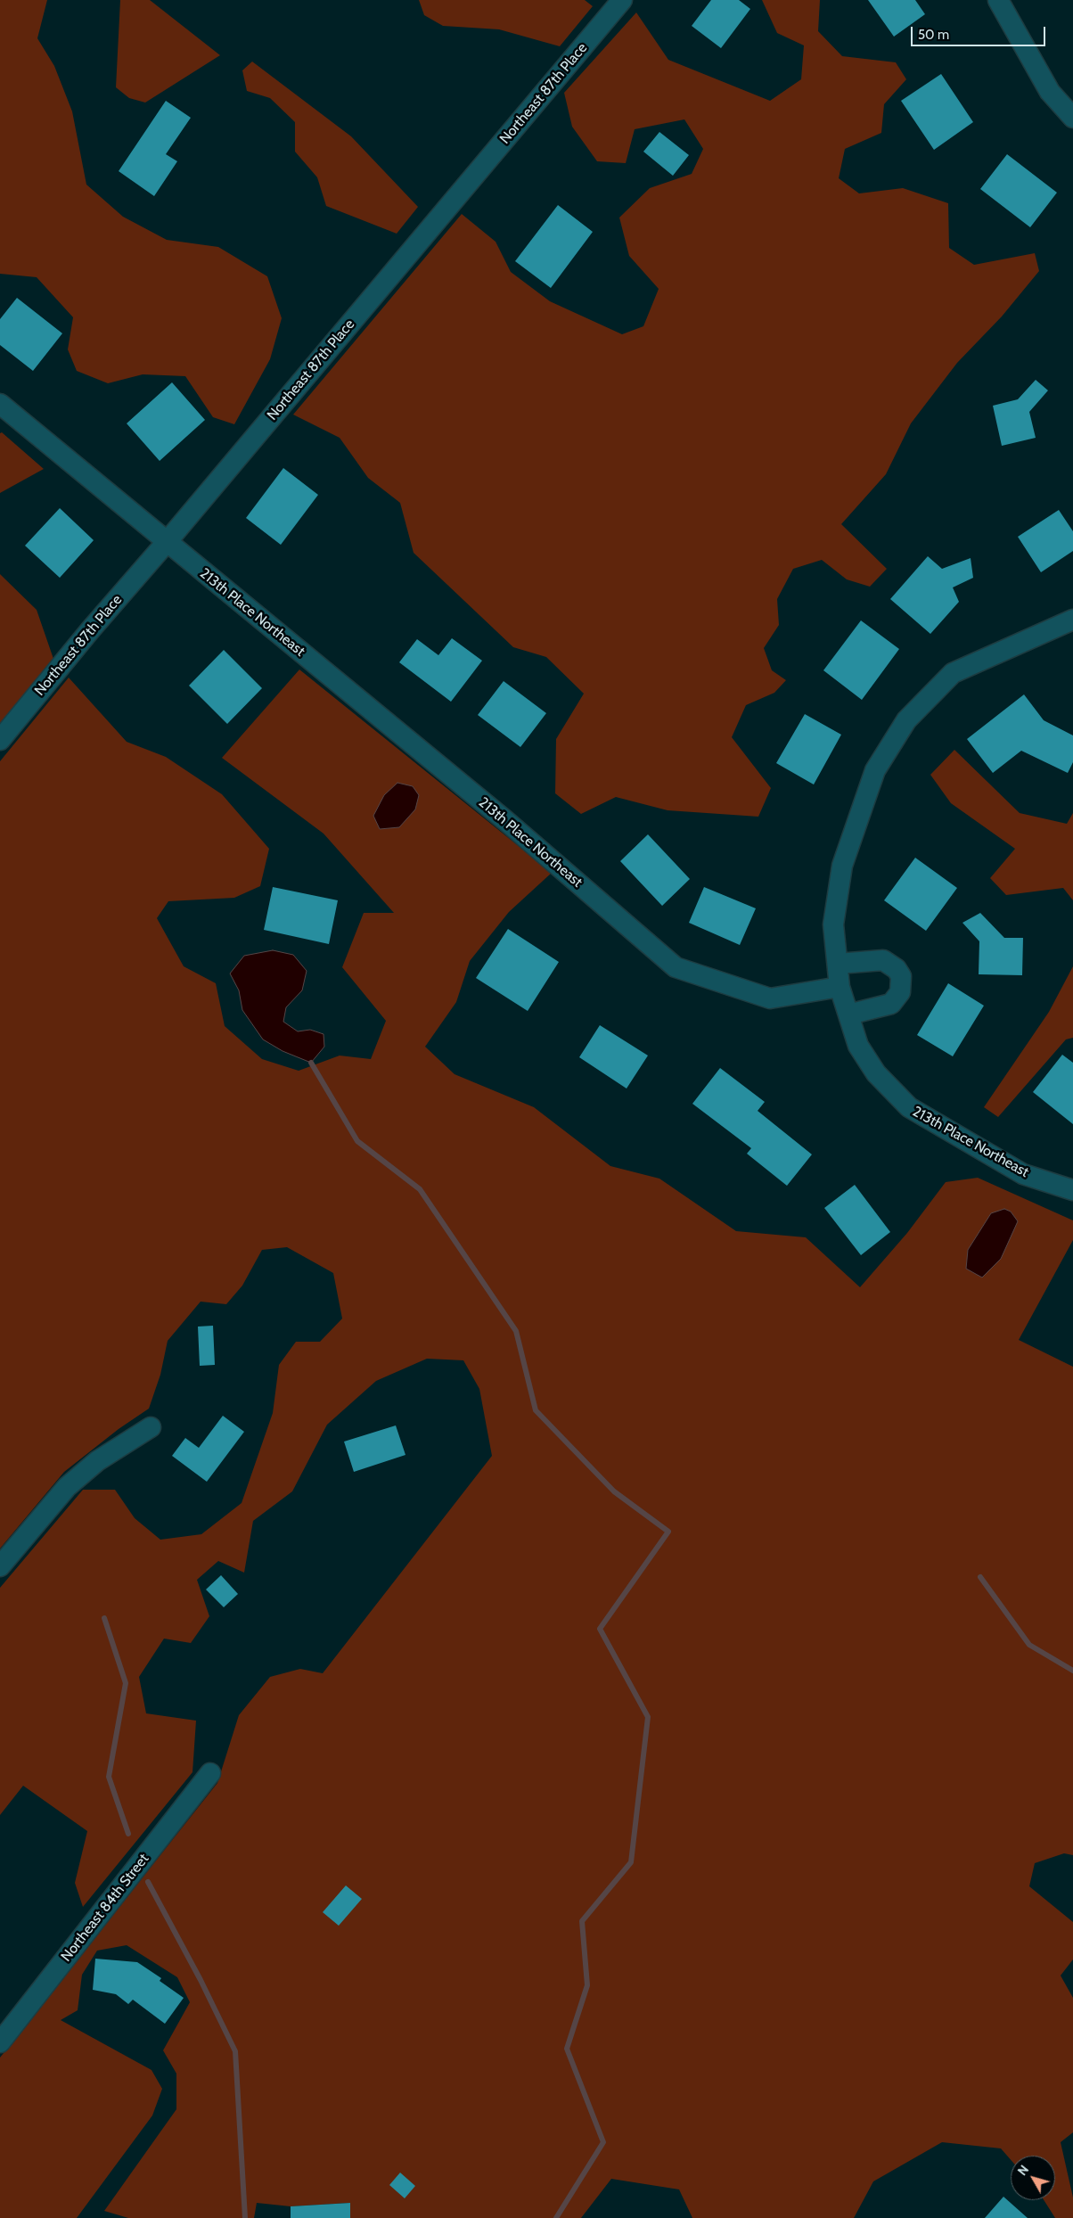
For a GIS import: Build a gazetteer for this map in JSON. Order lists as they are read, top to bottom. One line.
{"streets":{"street":["Northeast 87th Place","213th Place Northeast","Northeast 84th Street"]},"crossings":[["Northeast 87th Place","213th Place Northeast"]],"scale_bar":"50 m","north":"top left"}
